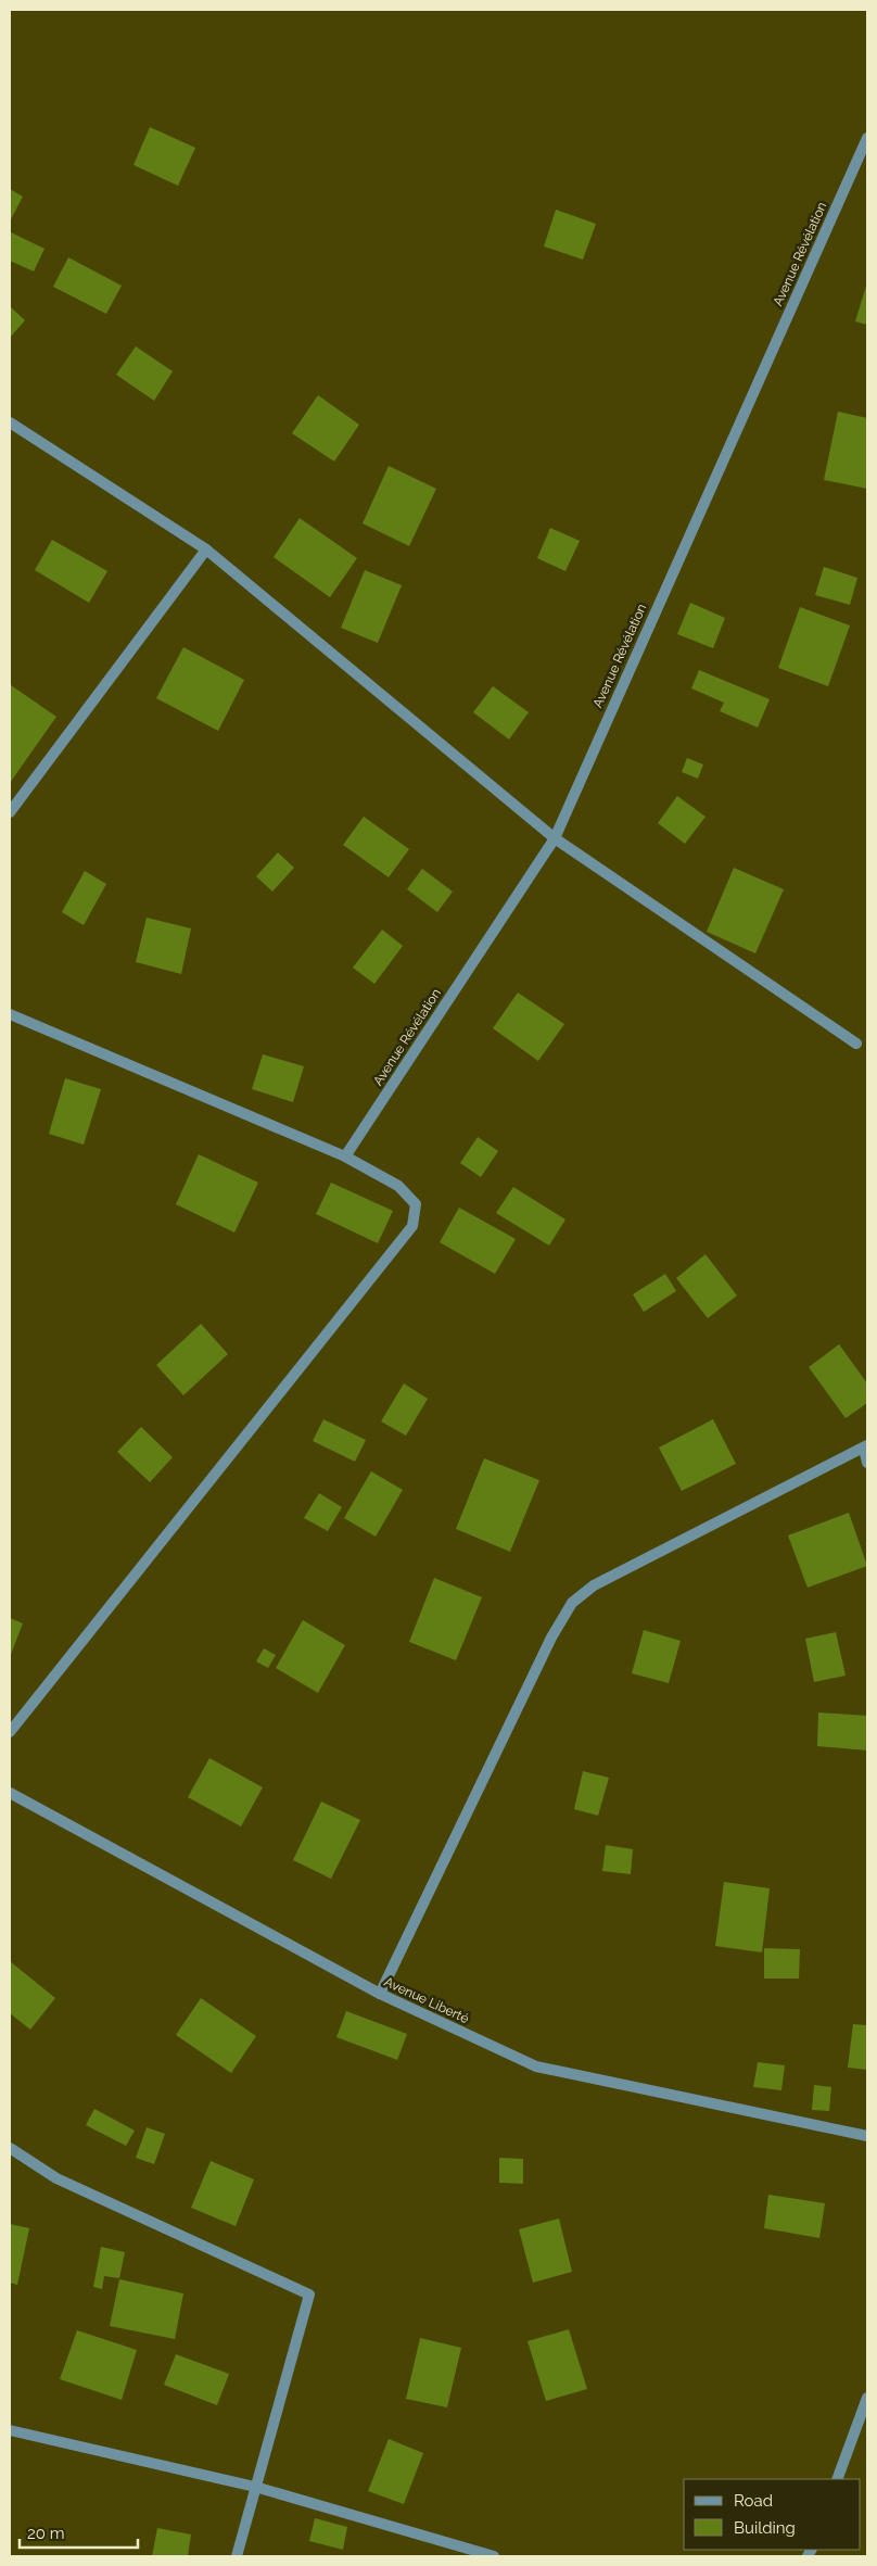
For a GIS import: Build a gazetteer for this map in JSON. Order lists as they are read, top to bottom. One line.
{"streets":{"street":["Avenue Révélation","Avenue Liberté"]},"legend":["Road","Building"],"scale_bar":"20 m"}
